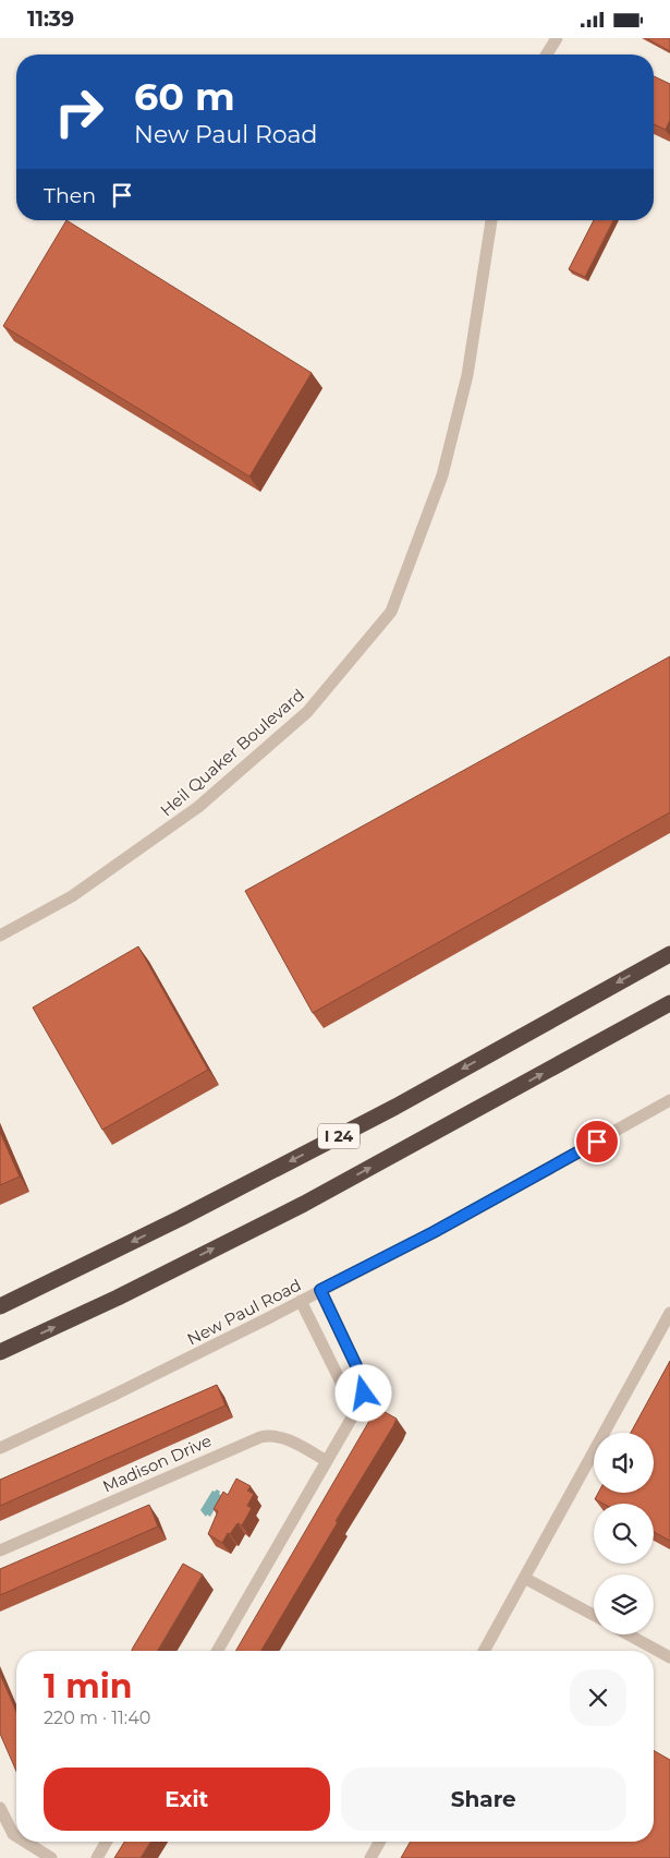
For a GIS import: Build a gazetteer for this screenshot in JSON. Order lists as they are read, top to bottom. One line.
{"streets":{"highway":["I 24"],"street":["Heil Quaker Boulevard","New Paul Road","Madison Drive"]},"page":{"status":"11:39","turn":["60 m","New Paul Road"],"then":"Then","heading":["1 min","220 m · 11:40"],"buttons":["Exit","Share"]}}
